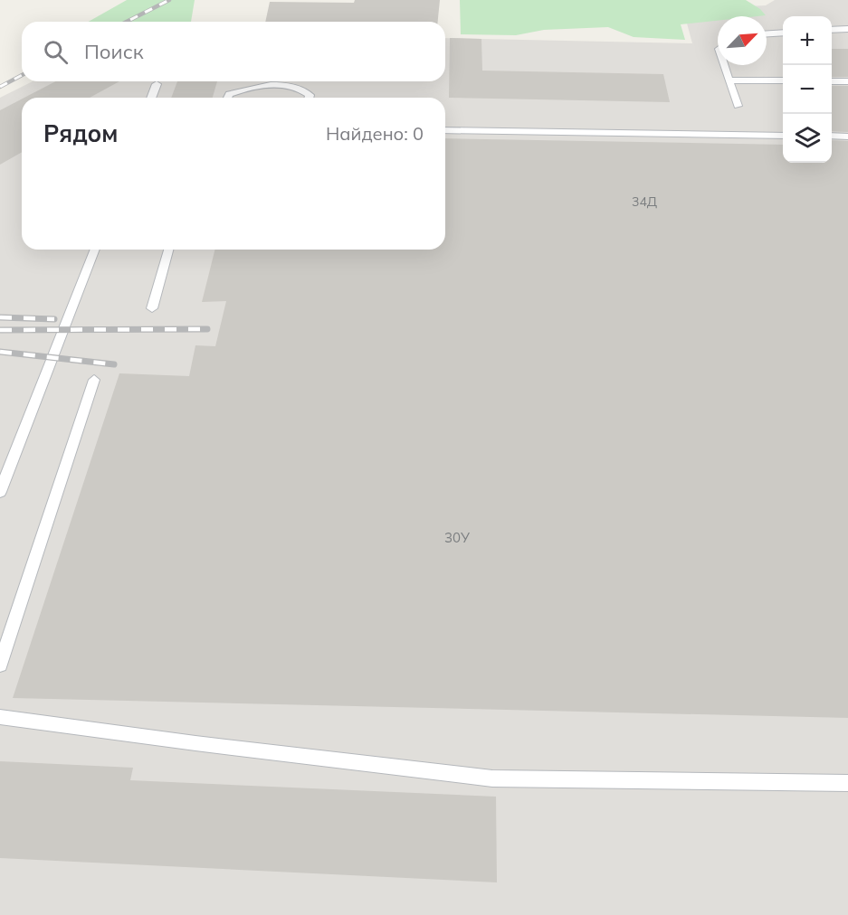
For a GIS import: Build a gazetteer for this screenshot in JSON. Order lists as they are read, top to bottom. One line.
{"house_numbers":["34Д","30У"],"north":"top right","page":{"map_buttons":["+","−"],"search":"Поиск","heading":["Рядом","Найдено: 0"]}}
